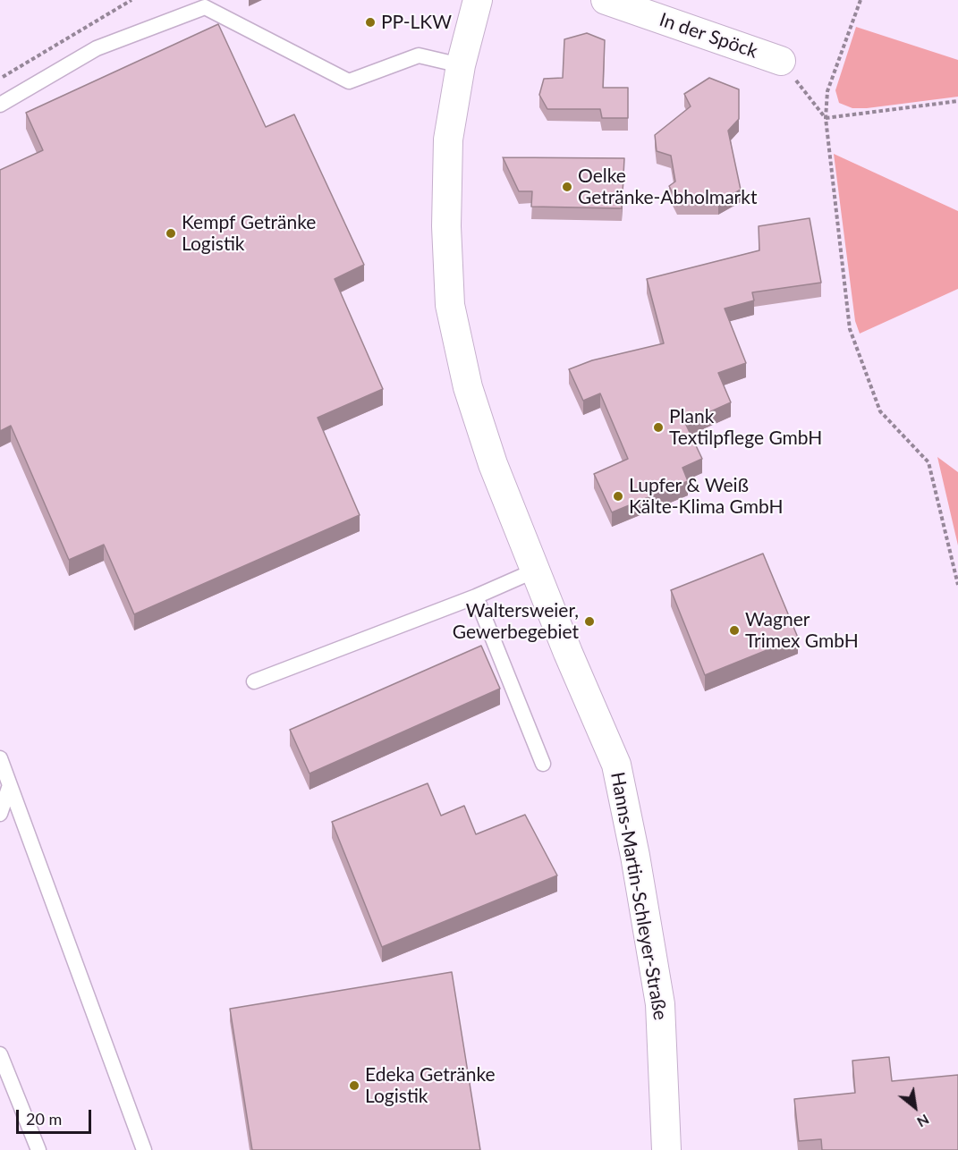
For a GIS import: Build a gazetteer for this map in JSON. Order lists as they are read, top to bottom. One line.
{"streets":{"street":["In der Spöck","Hanns-Martin-Schleyer-Straße"]},"places":["PP-LKW","Oelke Getränke-Abholmarkt","Kempf Getränke Logistik","Plank Textilpflege GmbH","Lupfer & Weiß Kälte-Klima GmbH","Waltersweier, Gewerbegebiet","Wagner Trimex GmbH","Edeka Getränke Logistik"],"scale_bar":"20 m","north":"bottom right"}
